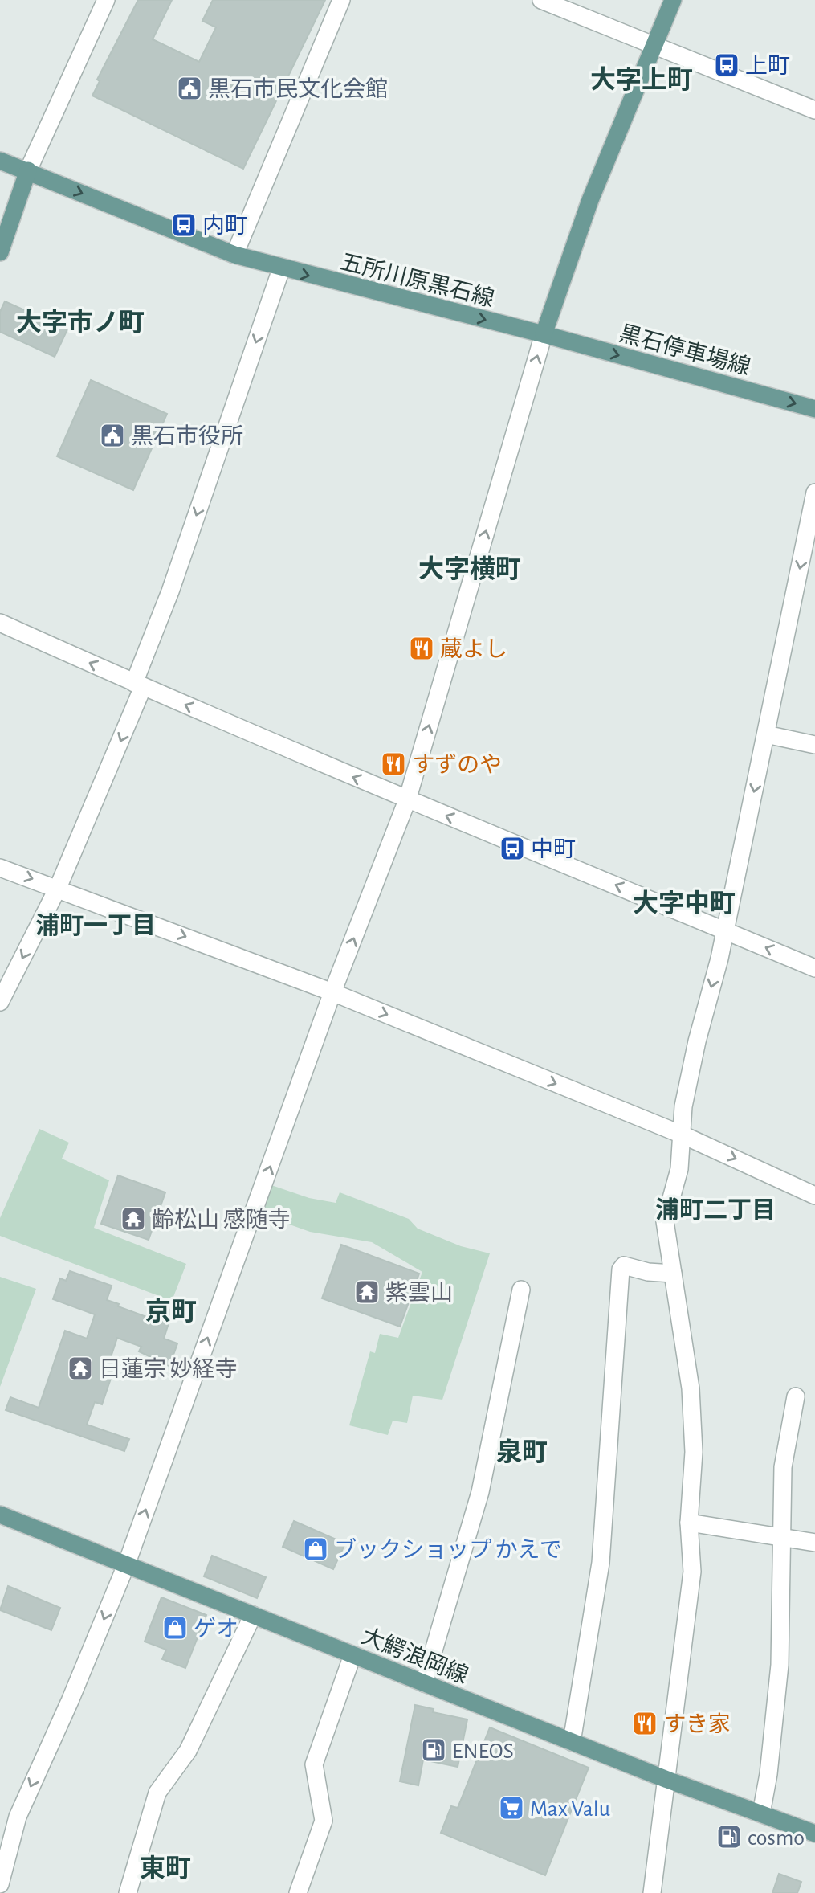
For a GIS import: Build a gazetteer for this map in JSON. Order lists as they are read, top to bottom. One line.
{"streets":{"main road":["五所川原黒石線","黒石停車場線","大鰐浪岡線"]},"crossings":[["五所川原黒石線","黒石停車場線"]],"one_way":["五所川原黒石線","黒石停車場線"],"districts":["大字上町","大字市ノ町","大字横町","大字中町","浦町一丁目","浦町二丁目","京町","泉町","東町"],"places":{"bus stop":["上町","内町","中町"],"public building":["黒石市民文化会館","黒石市役所"],"restaurant":["蔵よし","すずのや","すき家"],"temple":["齢松山 感随寺","紫雲山","日蓮宗 妙経寺"],"shop":["ブックショップ かえで","ゲオ"],"fuel station":["ENEOS","cosmo"],"supermarket":["Max Valu"]}}
